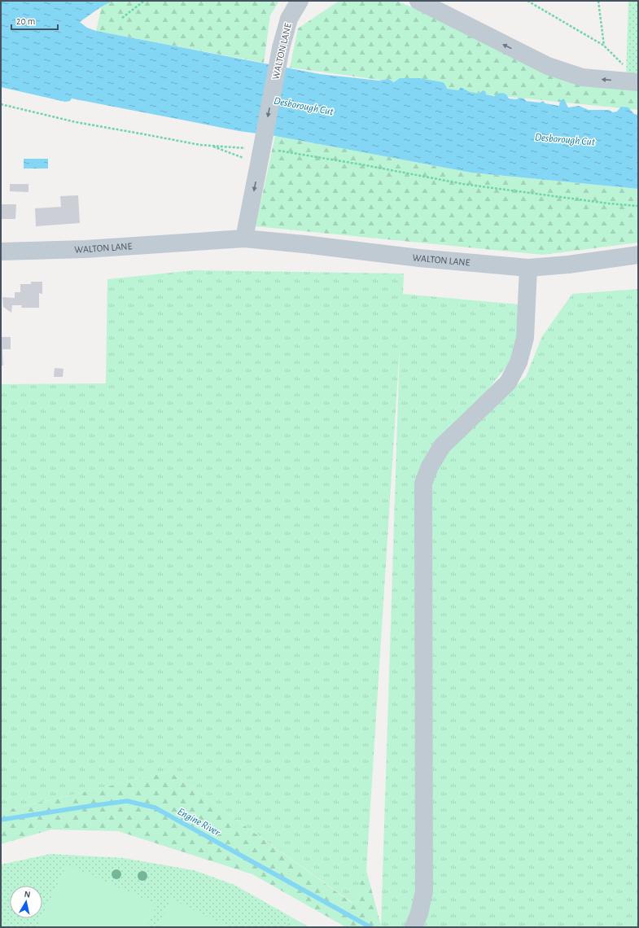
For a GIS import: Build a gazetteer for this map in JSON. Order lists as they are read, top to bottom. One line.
{"streets":{"street":["WALTON LANE"]},"water":["Desborough Cut","Engine River"],"scale_bar":"20 m","north":"top"}
